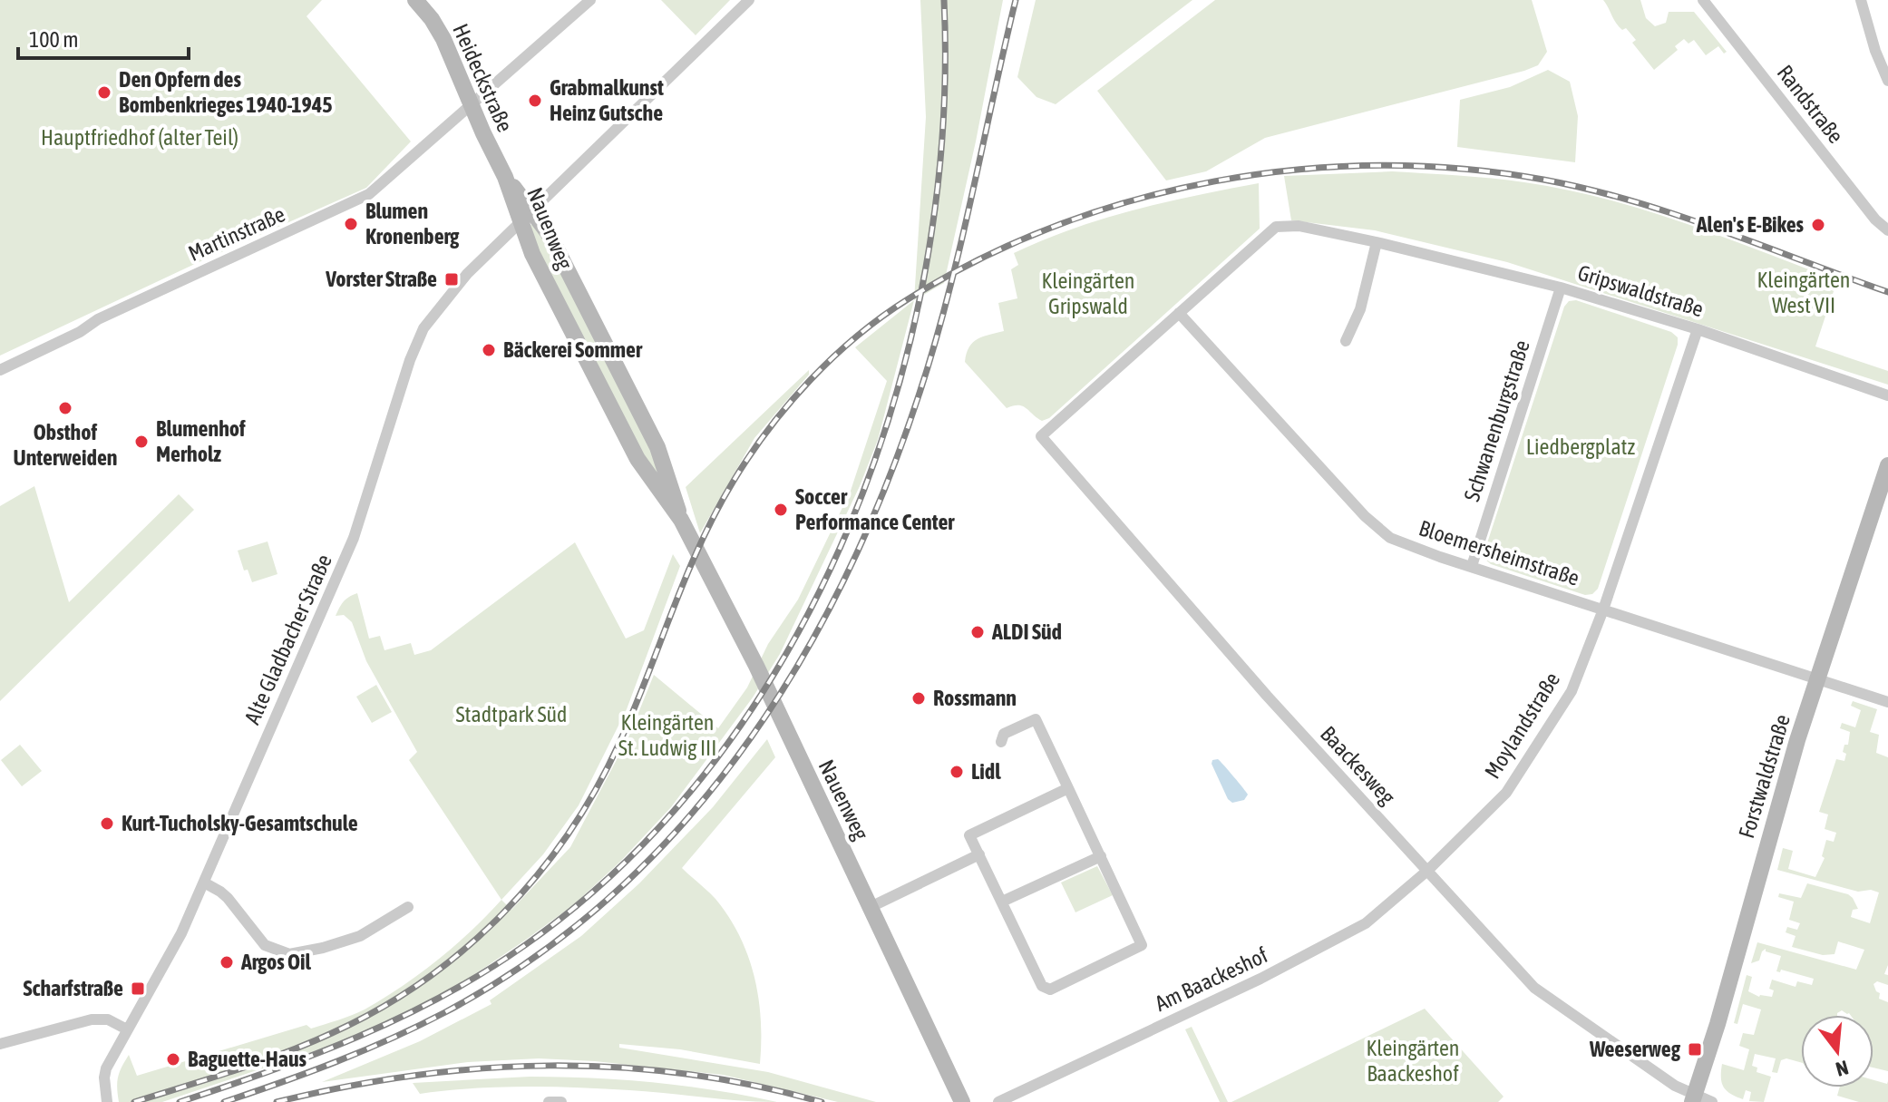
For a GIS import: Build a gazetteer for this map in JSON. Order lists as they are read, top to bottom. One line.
{"streets":{"street":["Heideckstraße","Randstraße","Nauenweg","Martinstraße","Gripswaldstraße","Schwanenburgstraße","Bloemersheimstraße","Alte Gladbacher Straße","Moylandstraße","Baackesweg","Forstwaldstraße","Am Baackeshof"]},"crossings":[["Heideckstraße","Nauenweg"],["Heideckstraße","Martinstraße"],["Nauenweg","Alte Gladbacher Straße"],["Gripswaldstraße","Schwanenburgstraße"],["Gripswaldstraße","Bloemersheimstraße"],["Gripswaldstraße","Moylandstraße"],["Gripswaldstraße","Baackesweg"],["Schwanenburgstraße","Bloemersheimstraße"],["Bloemersheimstraße","Moylandstraße"],["Bloemersheimstraße","Forstwaldstraße"],["Moylandstraße","Baackesweg"],["Moylandstraße","Am Baackeshof"],["Baackesweg","Forstwaldstraße"],["Baackesweg","Am Baackeshof"]],"parks":["Hauptfriedhof (alter Teil)","Kleingärten West VII","Kleingärten Gripswald","Liedbergplatz","Stadtpark Süd","Kleingärten St. Ludwig III","Kleingärten Baackeshof"],"places":{"other":["Den Opfern des Bombenkrieges 1940-1945","Grabmalkunst Heinz Gutsche","Blumen Kronenberg","Alen's E-Bikes","Bäckerei Sommer","Obsthof Unterweiden","Blumenhof Merholz","Soccer Performance Center","ALDI Süd","Rossmann","Lidl","Kurt-Tucholsky-Gesamtschule","Argos Oil","Baguette-Haus"],"transit":["Vorster Straße","Scharfstraße","Weeserweg"]},"scale_bar":"100 m","north":"bottom"}
